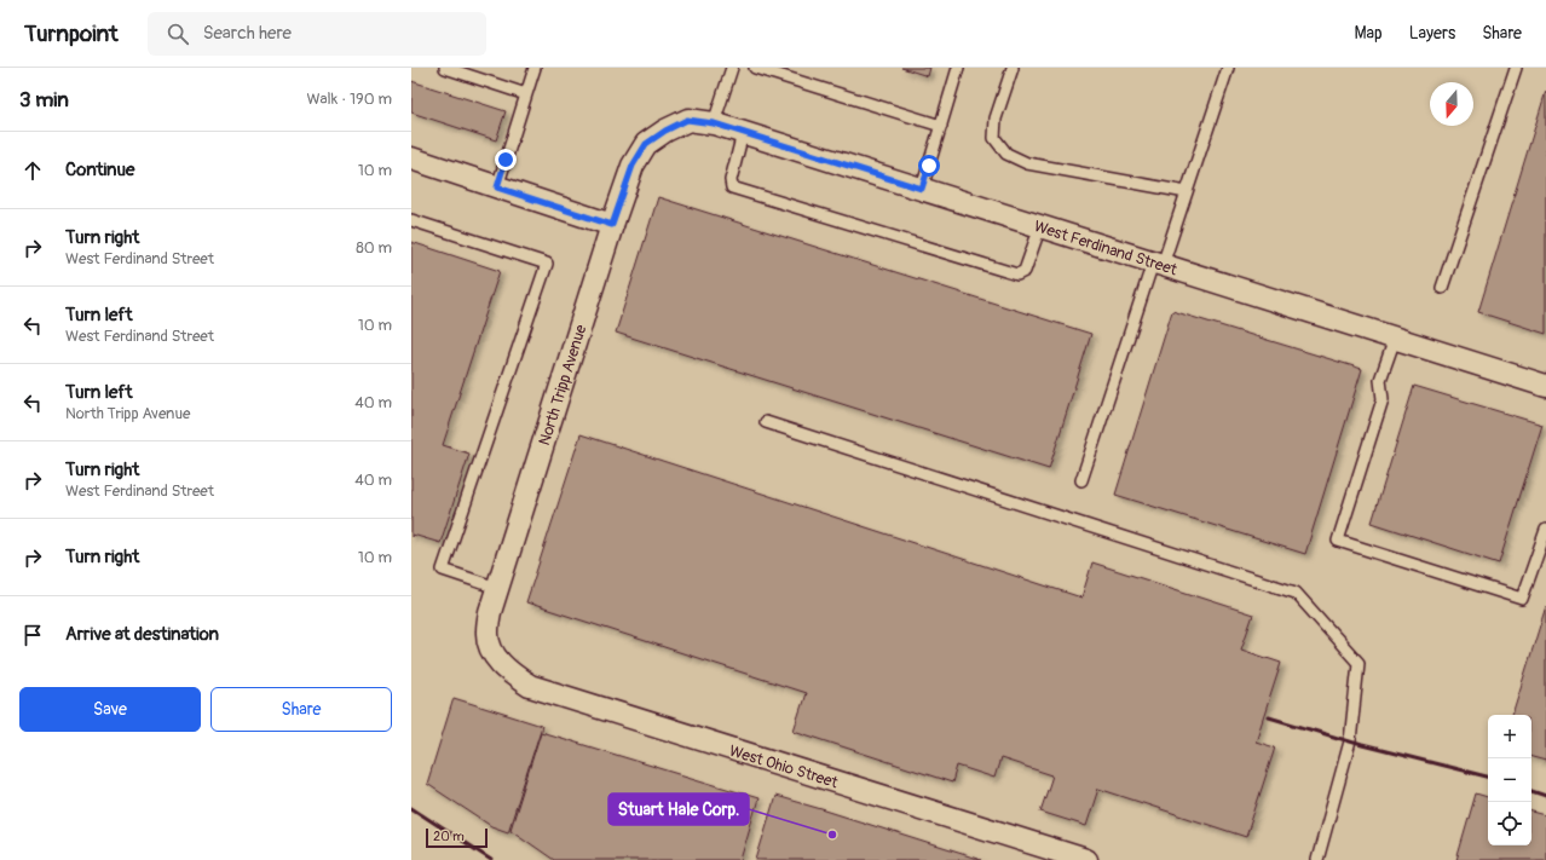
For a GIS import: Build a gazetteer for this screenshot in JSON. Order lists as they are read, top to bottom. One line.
{"streets":{"street":["West Ferdinand Street","North Tripp Avenue","West Ohio Street"]},"crossings":[["West Ferdinand Street","North Tripp Avenue"],["North Tripp Avenue","West Ohio Street"]],"places":["Stuart Hale Corp."],"scale_bar":"20 m","north":"bottom","page":{"header":"Turnpoint","search":"Search here","nav":["Map","Layers","Share"],"heading":["3 min","Walk · 190 m"],"list":[["Continue","10 m"],["Turn right","West Ferdinand Street","80 m"],["Turn left","West Ferdinand Street","10 m"],["Turn left","North Tripp Avenue","40 m"],["Turn right","West Ferdinand Street","40 m"],["Turn right","10 m"],"Arrive at destination"],"buttons":["Save","Share"],"map_buttons":["+","−"],"scale":"20 m"}}
